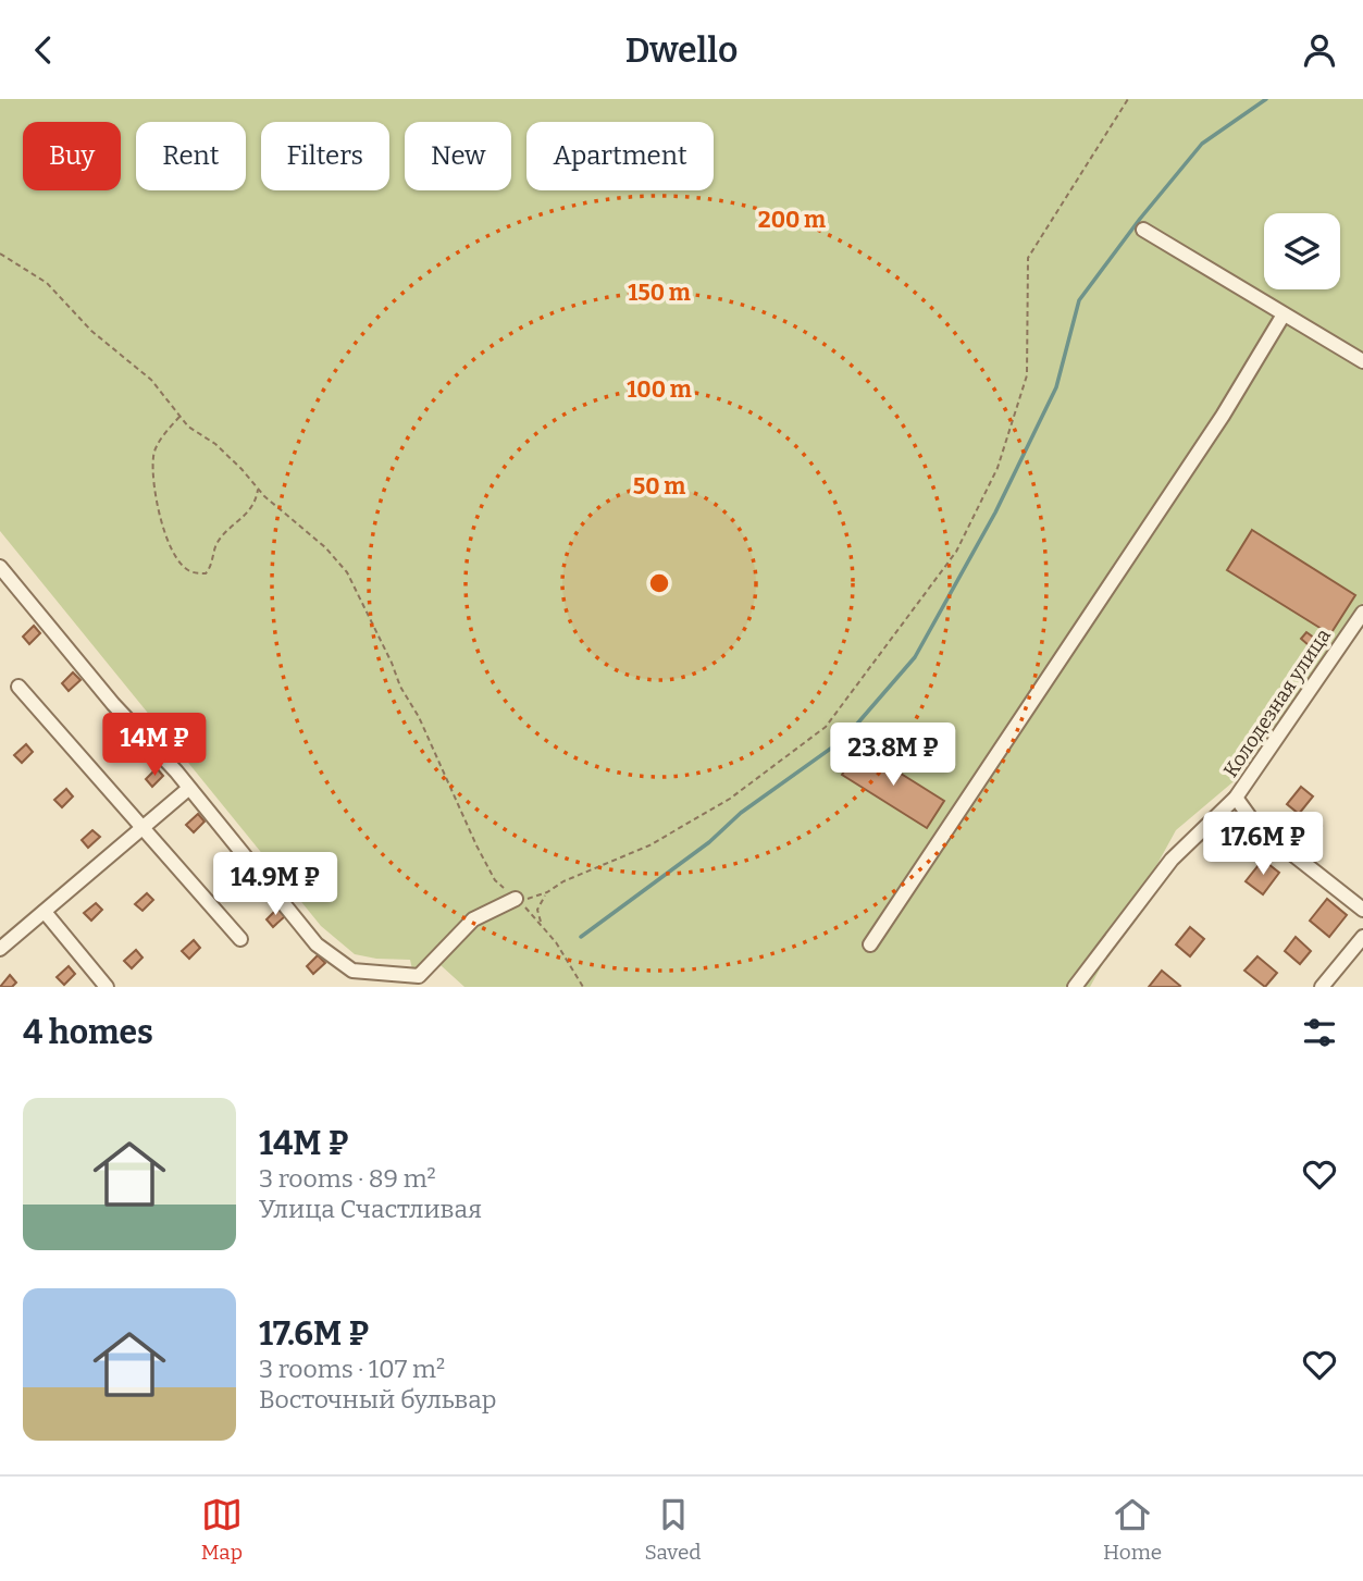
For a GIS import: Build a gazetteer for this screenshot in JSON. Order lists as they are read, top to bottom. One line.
{"streets":{"street":["Колодезная улица"]},"page":{"header":"Dwello","chip":["Buy","Rent","Filters","New","Apartment"],"price":["14M ₽","23.8M ₽","17.6M ₽","14.9M ₽"],"heading":"4 homes","list":[{"name":"14M ₽","note":"3 rooms · 89 m² · Улица Счастливая"},{"name":"17.6M ₽","note":"3 rooms · 107 m² · Восточный бульвар"}],"tabs":["Map","Saved","Home"]},"rings":["200 m","150 m","100 m","50 m"]}
